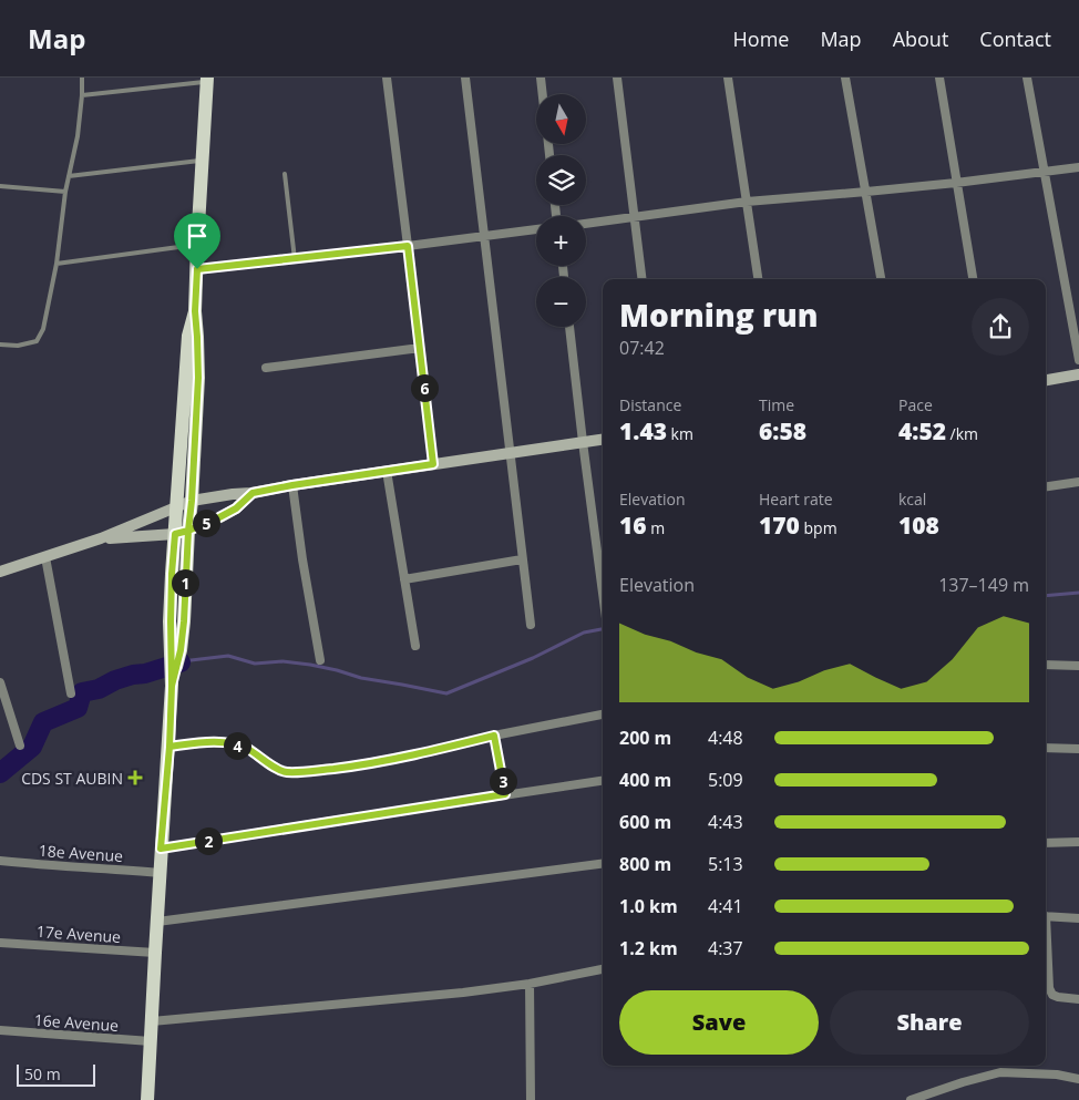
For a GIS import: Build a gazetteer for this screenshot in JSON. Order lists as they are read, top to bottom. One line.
{"streets":{"street":["18e Avenue","17e Avenue","16e Avenue"]},"places":{"health":["CDS ST AUBIN"]},"scale_bar":"50 m","north":"bottom","page":{"header":"Map","nav":["Home","Map","About","Contact"],"map_buttons":["+","−"],"heading":["Morning run","07:42"],"stats":[["Distance","1.43 km"],["Time","6:58"],["Pace","4:52 /km"],["Elevation","16 m"],["Heart rate","170 bpm"],["kcal","108"]],"pins":["6","5","1","4","3","2"],"chart":["Elevation","137–149 m"],"list":[{"name":"200 m","note":"4:48"},{"name":"400 m","note":"5:09"},{"name":"600 m","note":"4:43"},{"name":"800 m","note":"5:13"},{"name":"1.0 km","note":"4:41"},{"name":"1.2 km","note":"4:37"}],"buttons":["Save","Share"],"scale":"50 m"}}
